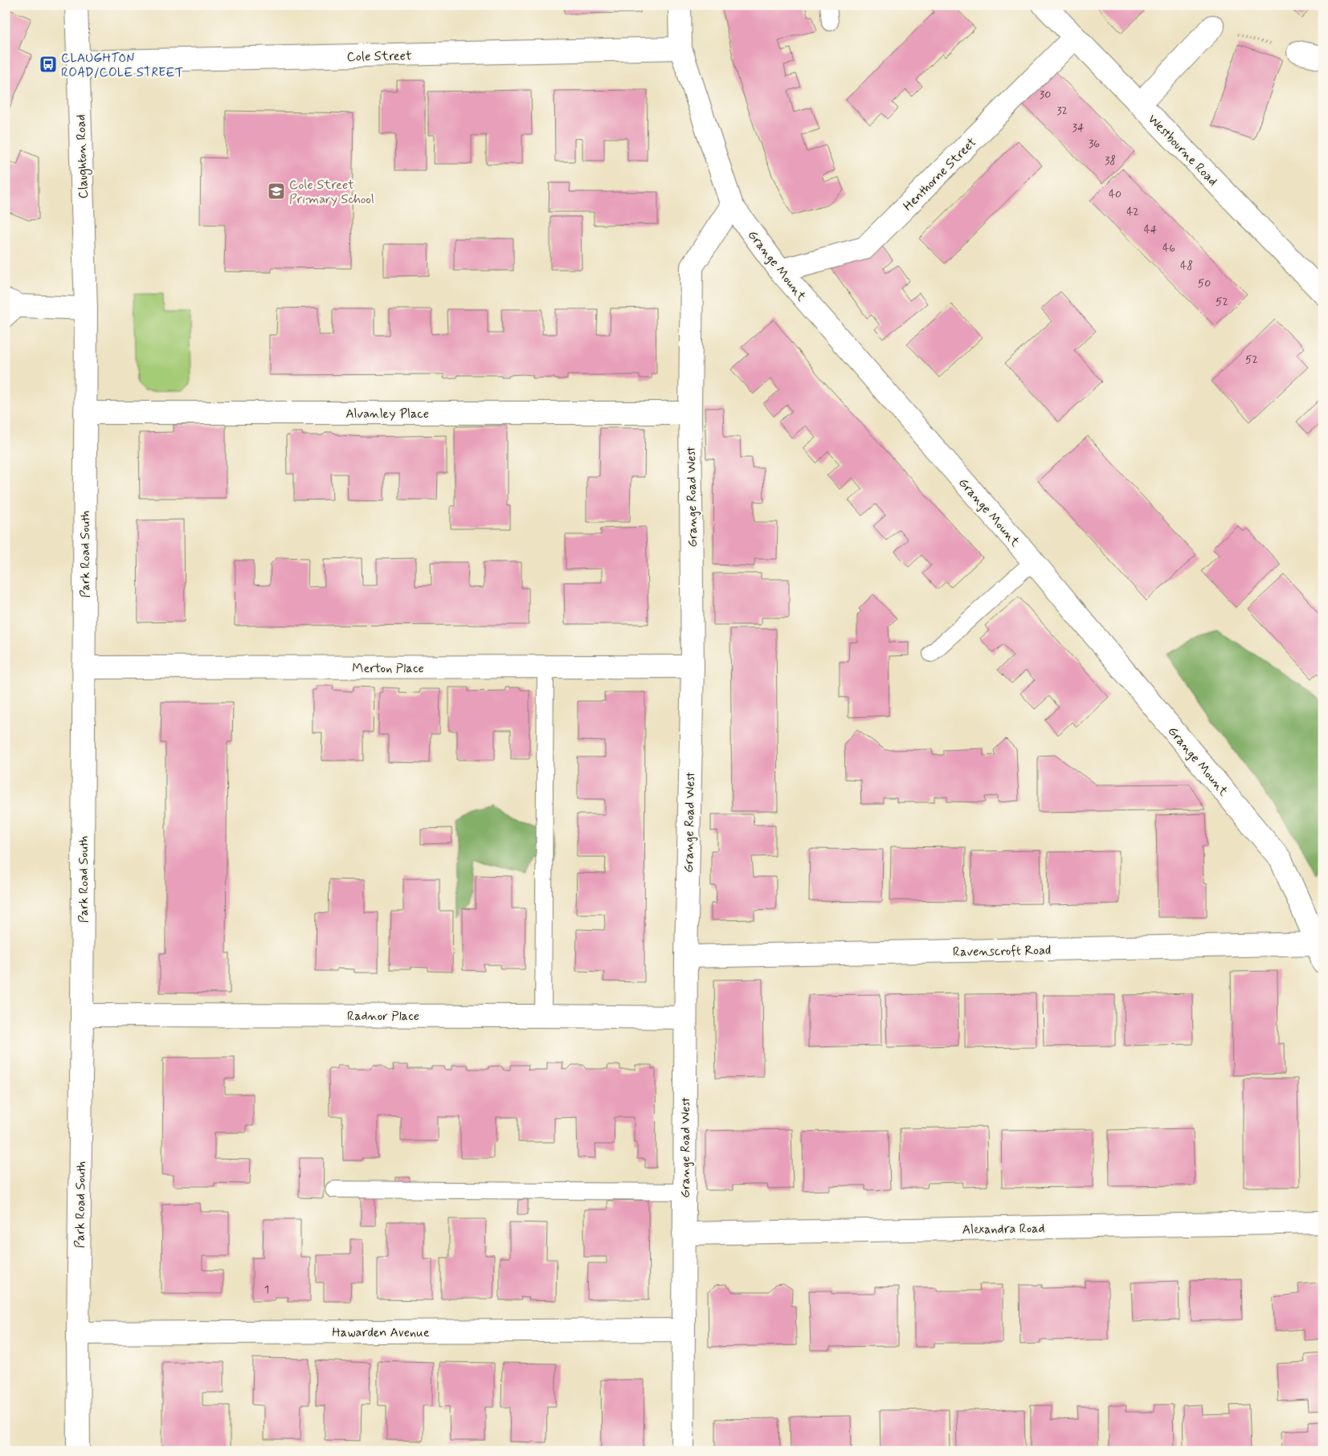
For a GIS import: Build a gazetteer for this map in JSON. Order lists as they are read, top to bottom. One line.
{"streets":{"street":["Cole Street","Westbourne Road","Claughton Road","Henthorne Street","Grange Mount","Alvanley Place","Grange Road West","Park Road South","Merton Place","Ravenscroft Road","Radnor Place","Alexandra Road","Hawarden Avenue"]},"crossings":[["Cole Street","Claughton Road"],["Cole Street","Grange Mount"],["Westbourne Road","Henthorne Street"],["Claughton Road","Park Road South"],["Henthorne Street","Grange Mount"],["Grange Mount","Grange Road West"],["Grange Mount","Ravenscroft Road"],["Alvanley Place","Grange Road West"],["Alvanley Place","Park Road South"],["Grange Road West","Merton Place"],["Grange Road West","Ravenscroft Road"],["Grange Road West","Radnor Place"],["Grange Road West","Alexandra Road"],["Grange Road West","Hawarden Avenue"],["Park Road South","Merton Place"],["Park Road South","Radnor Place"],["Park Road South","Hawarden Avenue"]],"places":{"bus stop":["CLAUGHTON ROAD/COLE STREET"],"school or university":["Cole Street Primary School"]},"house_numbers":["30","32","34","36","38","40","42","44","46","48","50","52","52","1"]}
